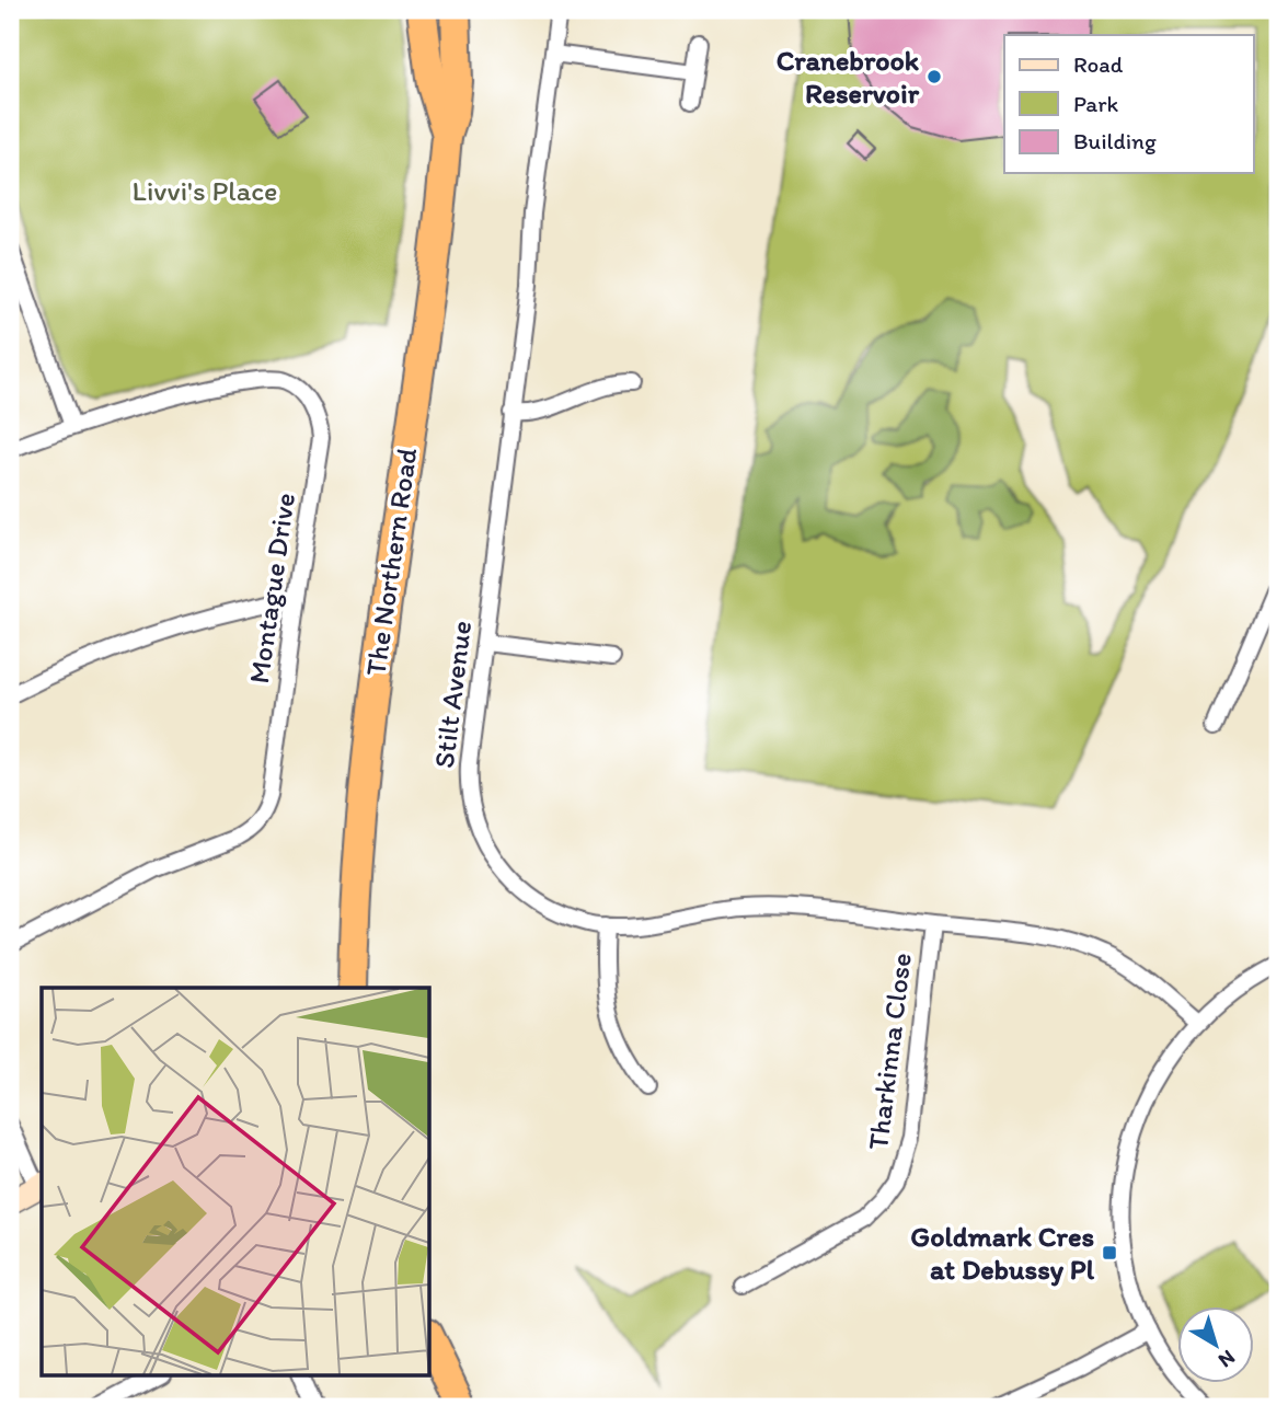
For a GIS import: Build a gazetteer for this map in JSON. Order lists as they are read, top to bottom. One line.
{"streets":{"highway":["The Northern Road"],"street":["Montague Drive","Stilt Avenue","Tharkinna Close"]},"crossings":[["Stilt Avenue","Tharkinna Close"]],"parks":["Livvi's Place"],"places":{"other":["Cranebrook Reservoir"],"transit":["Goldmark Cres at Debussy Pl"]},"legend":["Road","Park","Building"],"north":"bottom right"}
